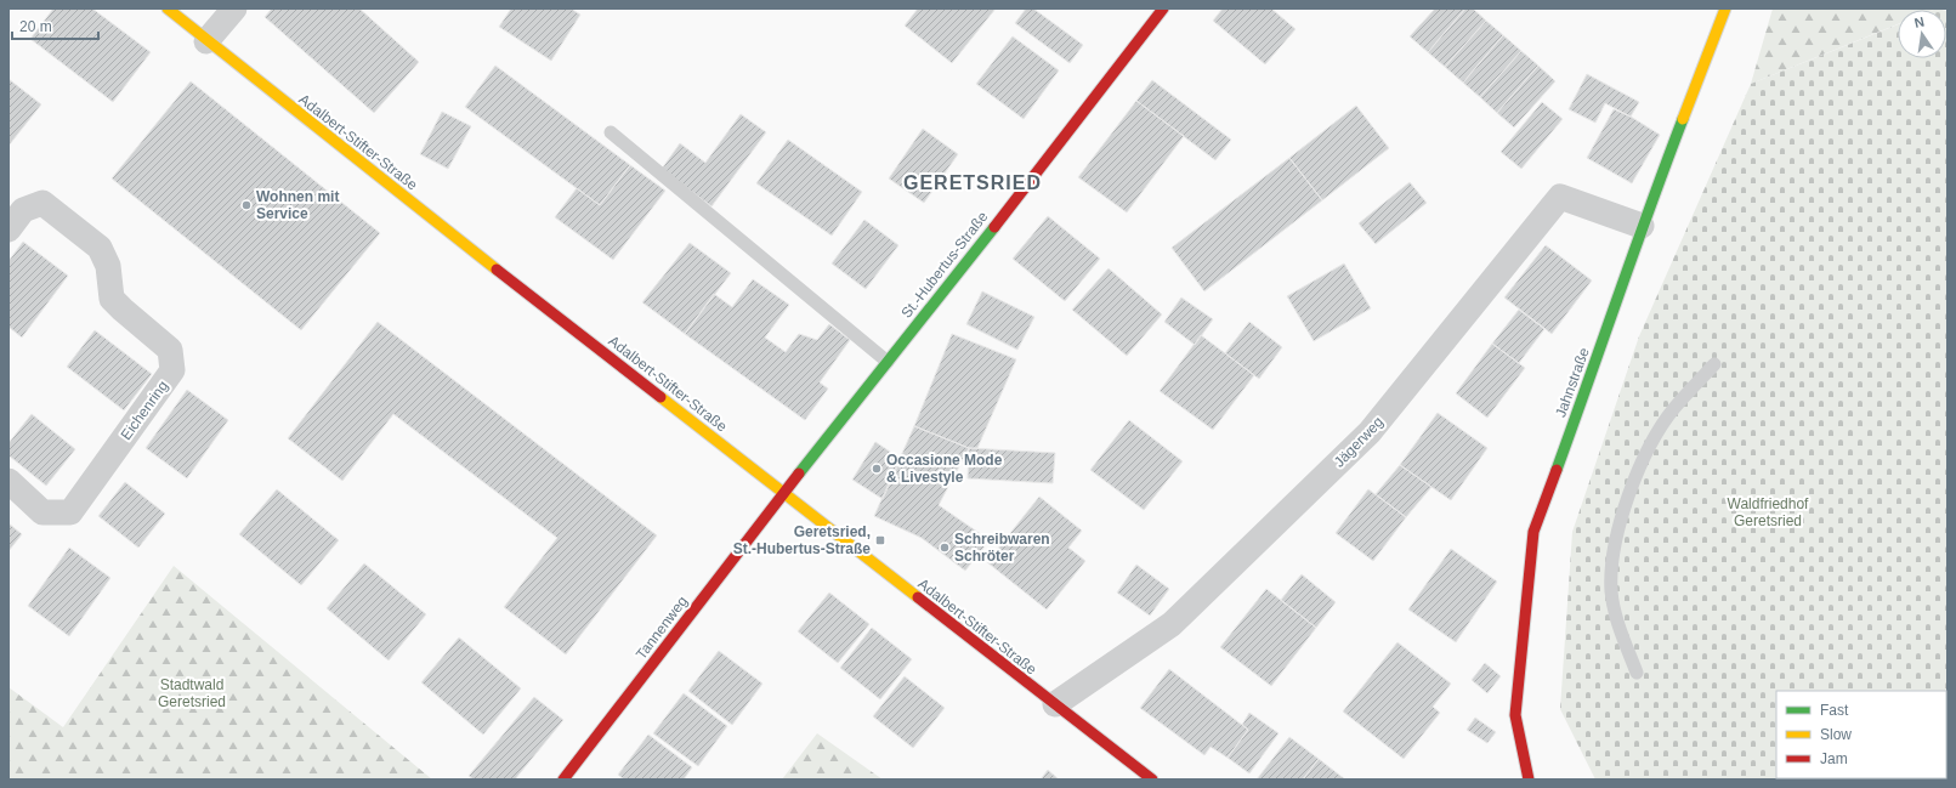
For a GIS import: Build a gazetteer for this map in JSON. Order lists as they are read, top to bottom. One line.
{"streets":{"street":["Adalbert-Stifter-Straße","St.-Hubertus-Straße","Jahnstraße","Eichenring","Jägerweg","Tannenweg"]},"crossings":[["Adalbert-Stifter-Straße","St.-Hubertus-Straße"],["Adalbert-Stifter-Straße","Jägerweg"],["Adalbert-Stifter-Straße","Tannenweg"],["St.-Hubertus-Straße","Tannenweg"],["Jahnstraße","Jägerweg"]],"districts":["GERETSRIED"],"parks":["Waldfriedhof Geretsried","Stadtwald Geretsried"],"places":{"other":["Wohnen mit Service","Occasione Mode & Livestyle","Schreibwaren Schröter"],"transit":["Geretsried, St.-Hubertus-Straße"]},"legend":["Fast","Slow","Jam"],"scale_bar":"20 m","north":"top"}
